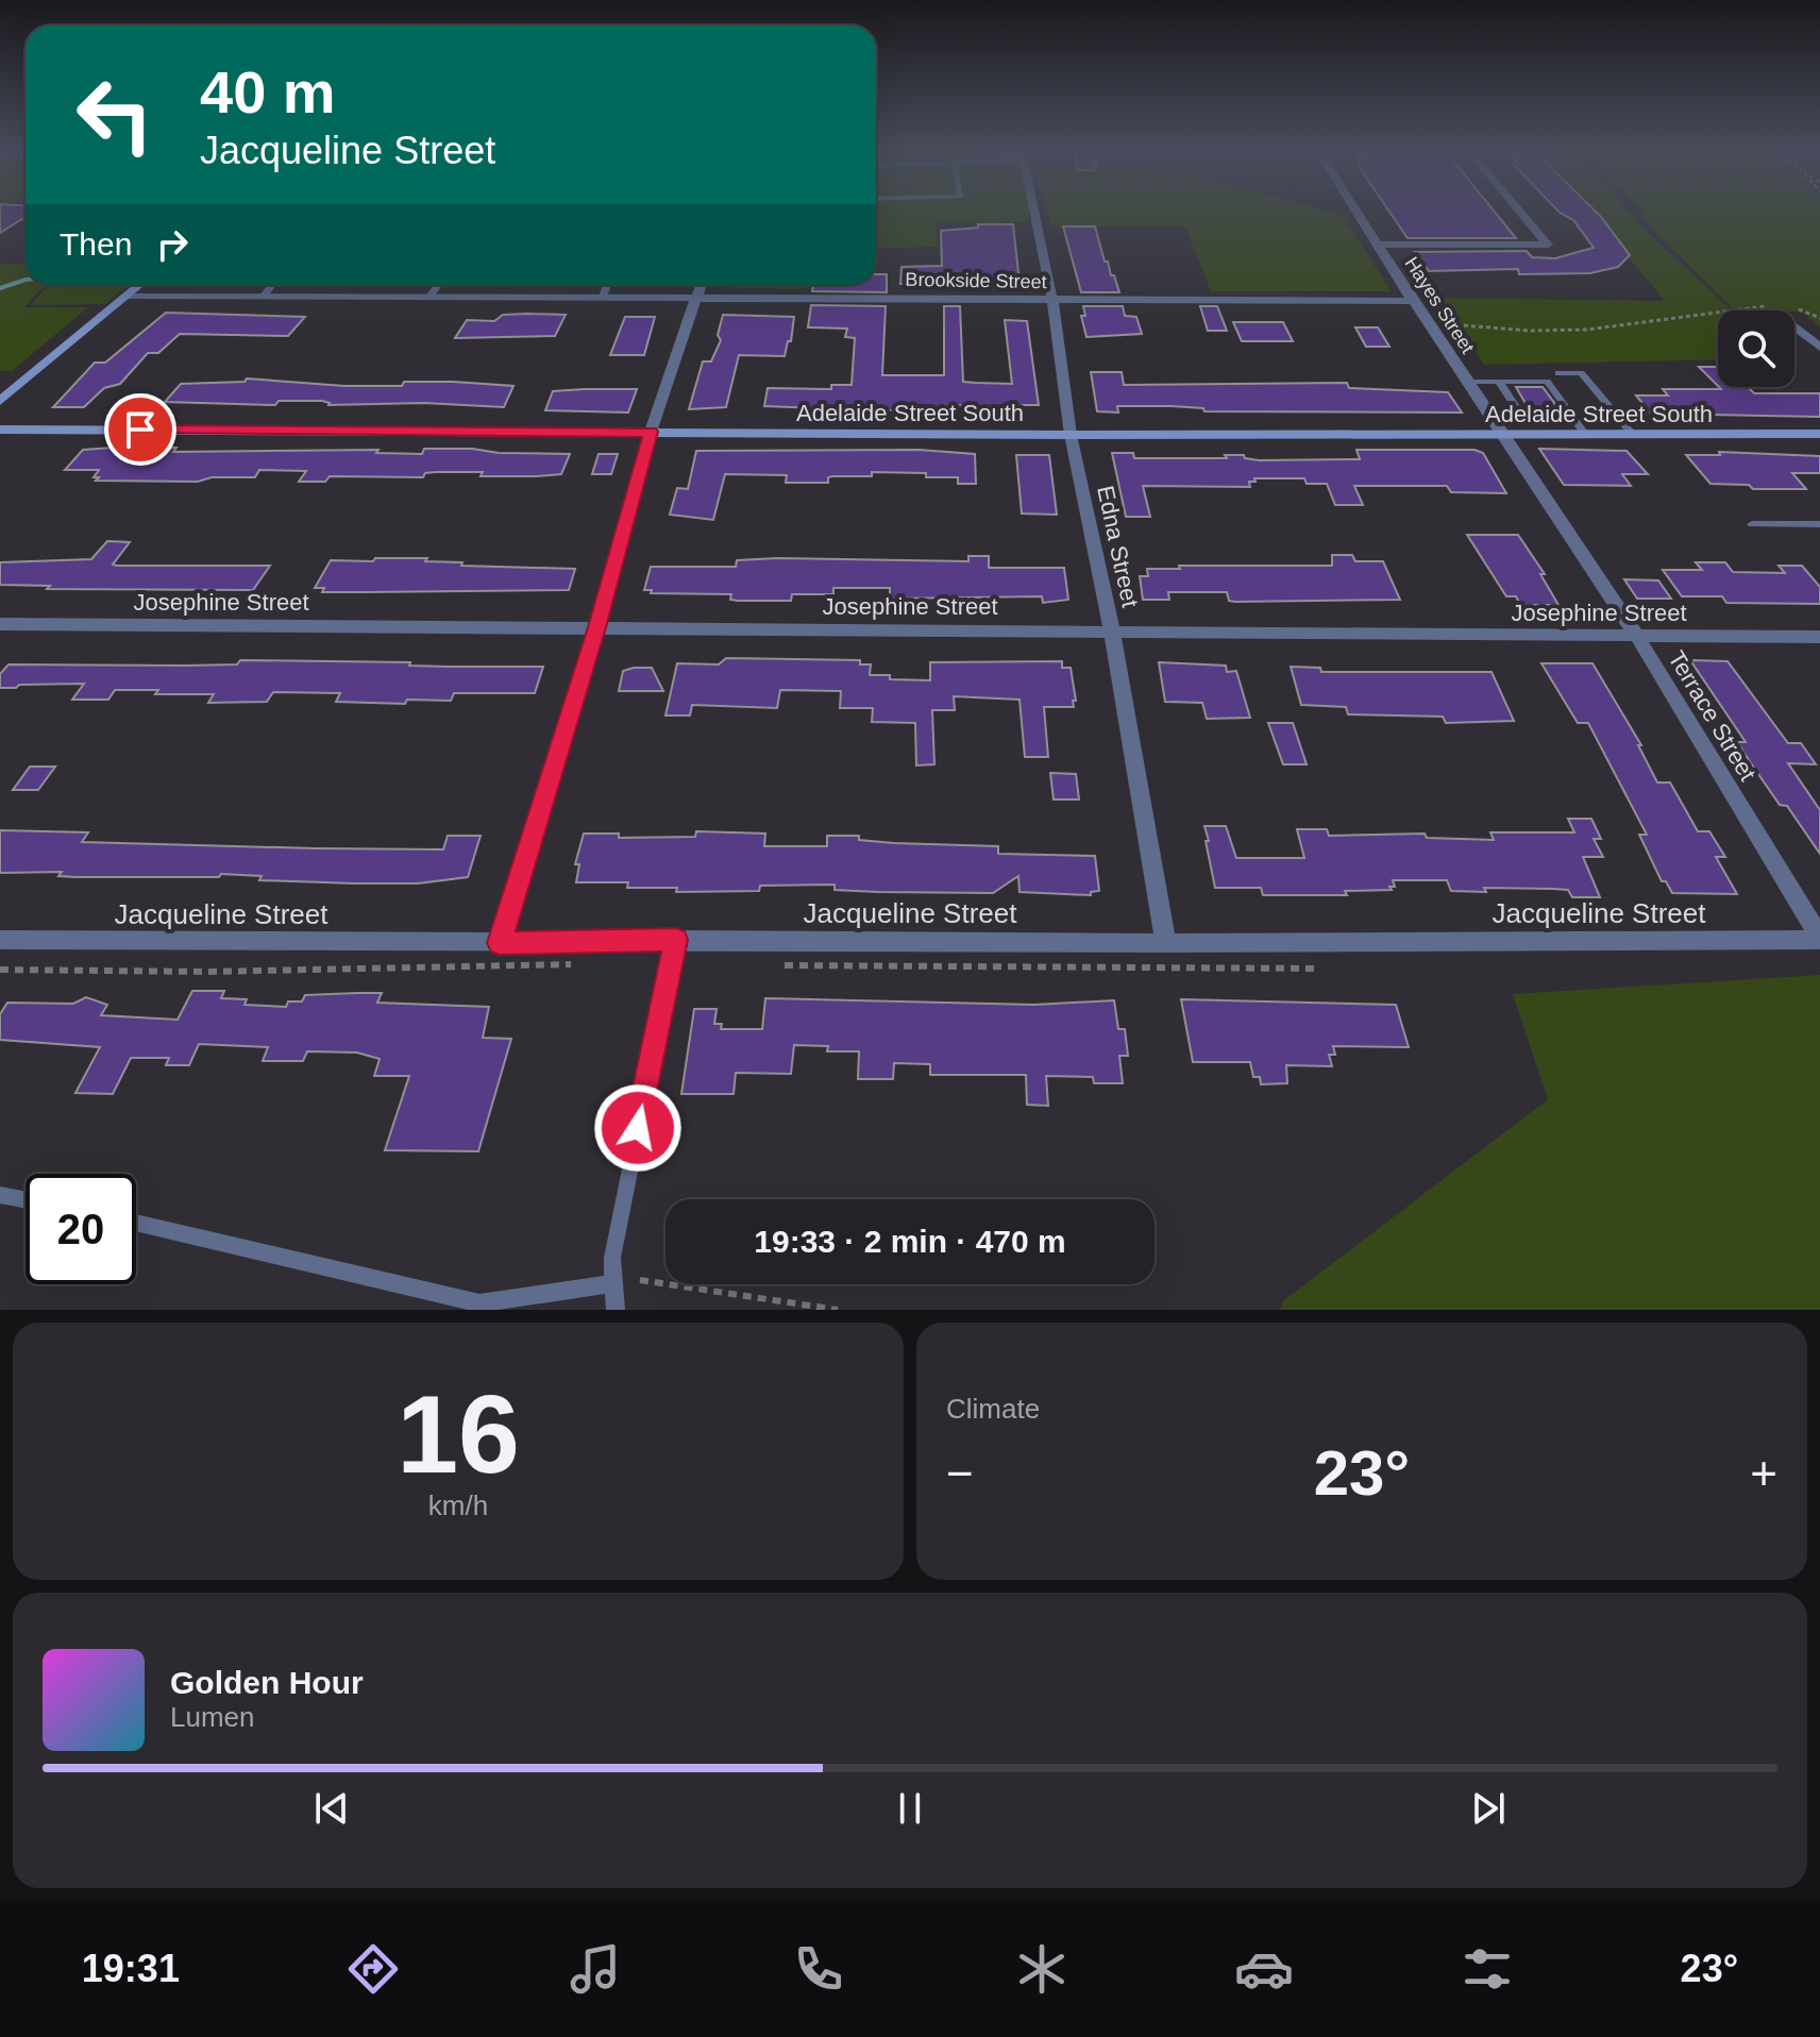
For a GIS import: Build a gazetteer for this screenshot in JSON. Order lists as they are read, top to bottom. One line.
{"streets":{"main road":["Adelaide Street South"],"street":["Brookside Street","Hayes Street","Edna Street","Josephine Street","Terrace Street","Jacqueline Street"]},"crossings":[["Brookside Street","Hayes Street"],["Brookside Street","Edna Street"],["Hayes Street","Adelaide Street South"],["Hayes Street","Terrace Street"],["Adelaide Street South","Edna Street"],["Adelaide Street South","Terrace Street"],["Edna Street","Josephine Street"],["Edna Street","Jacqueline Street"],["Josephine Street","Terrace Street"],["Terrace Street","Jacqueline Street"]],"page":{"turn":["40 m","Jacqueline Street"],"then":"Then","limit":"20","trip":"19:33 · 2 min · 470 m","tile":[["16","km/h"],"Climate"],"heat":["−","23°","+"],"song":["Golden Hour","Lumen"],"tabs":["19:31","23°"]}}
